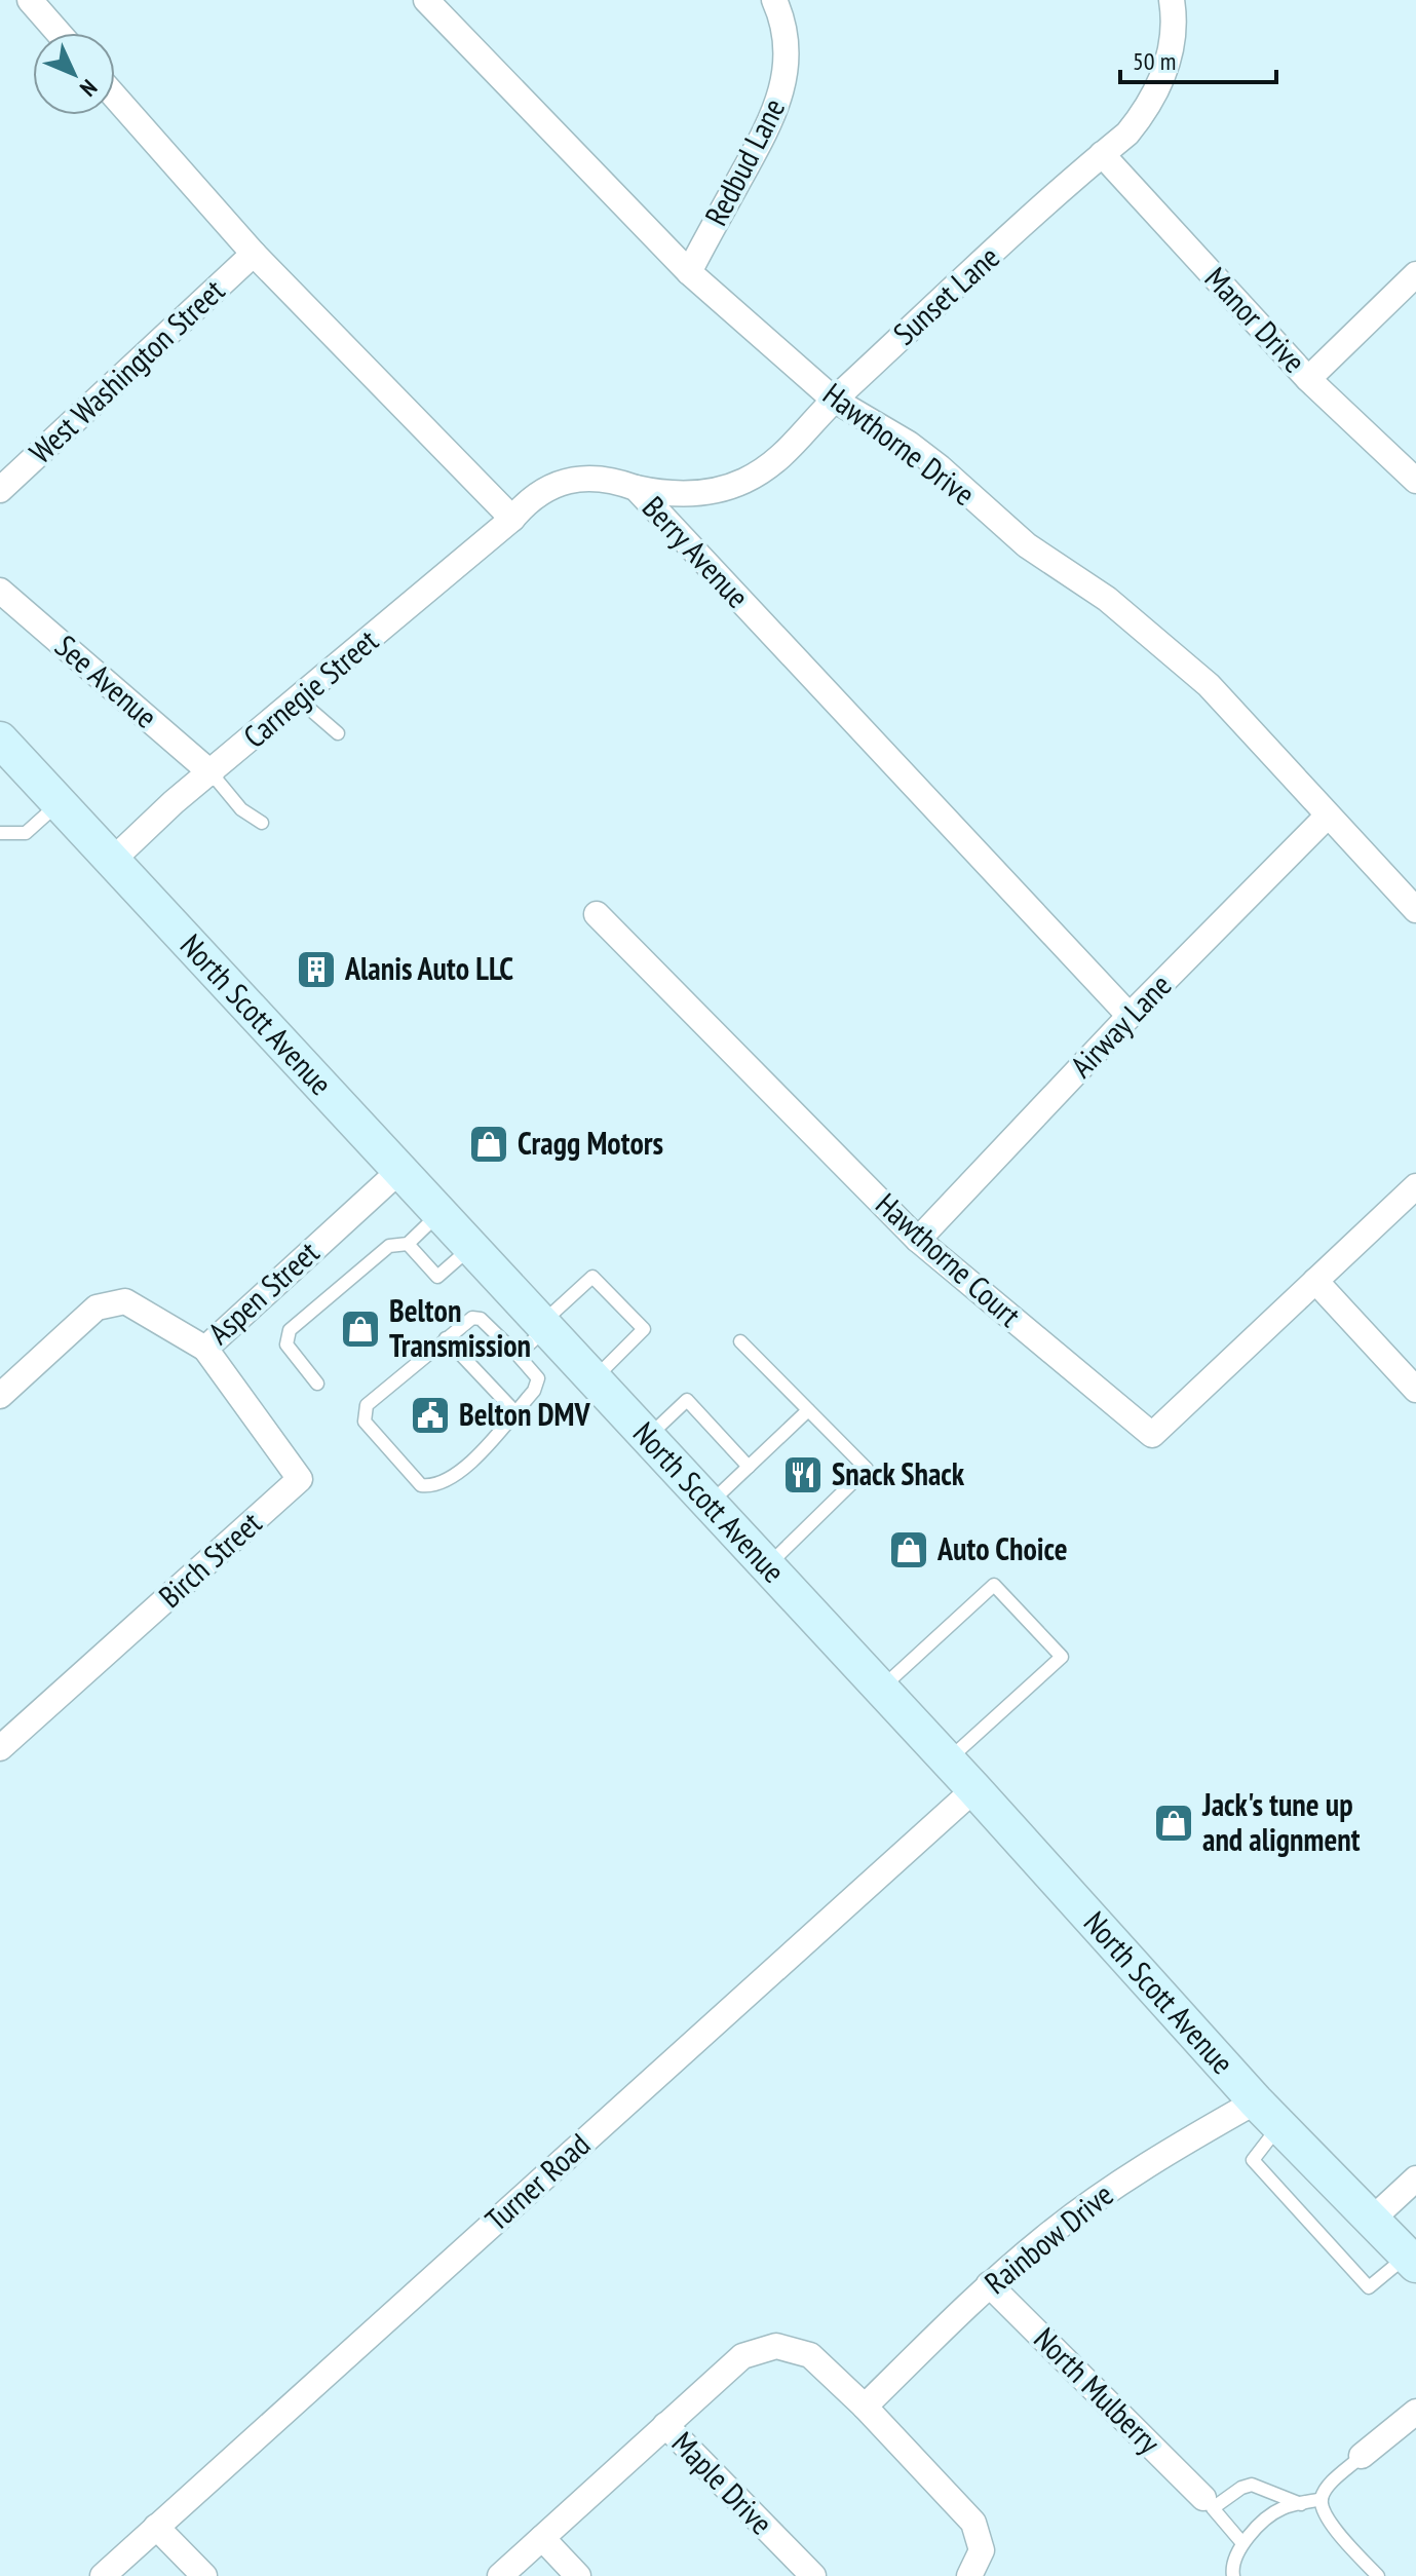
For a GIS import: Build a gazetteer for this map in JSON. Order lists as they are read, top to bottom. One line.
{"streets":{"main road":["North Scott Avenue"],"street":["Redbud Lane","Sunset Lane","Manor Drive","West Washington Street","Hawthorne Drive","Berry Avenue","See Avenue","Carnegie Street","Airway Lane","Hawthorne Court","Aspen Street","Birch Street","Turner Road","Rainbow Drive","North Mulberry","Maple Drive"]},"crossings":[["Redbud Lane","Hawthorne Drive"],["Sunset Lane","Manor Drive"],["Sunset Lane","Hawthorne Drive"],["Sunset Lane","Berry Avenue"],["Hawthorne Drive","Airway Lane"],["Berry Avenue","Carnegie Street"],["Berry Avenue","Airway Lane"],["See Avenue","Carnegie Street"],["Carnegie Street","North Scott Avenue"],["North Scott Avenue","Aspen Street"],["North Scott Avenue","Turner Road"],["North Scott Avenue","Rainbow Drive"],["Airway Lane","Hawthorne Court"],["Aspen Street","Birch Street"],["Rainbow Drive","North Mulberry"]],"places":{"building":["Alanis Auto LLC"],"shop":["Cragg Motors","Belton Transmission","Auto Choice","Jack's tune up and alignment"],"public building":["Belton DMV"],"restaurant":["Snack Shack"]},"scale_bar":"50 m","north":"bottom right"}
